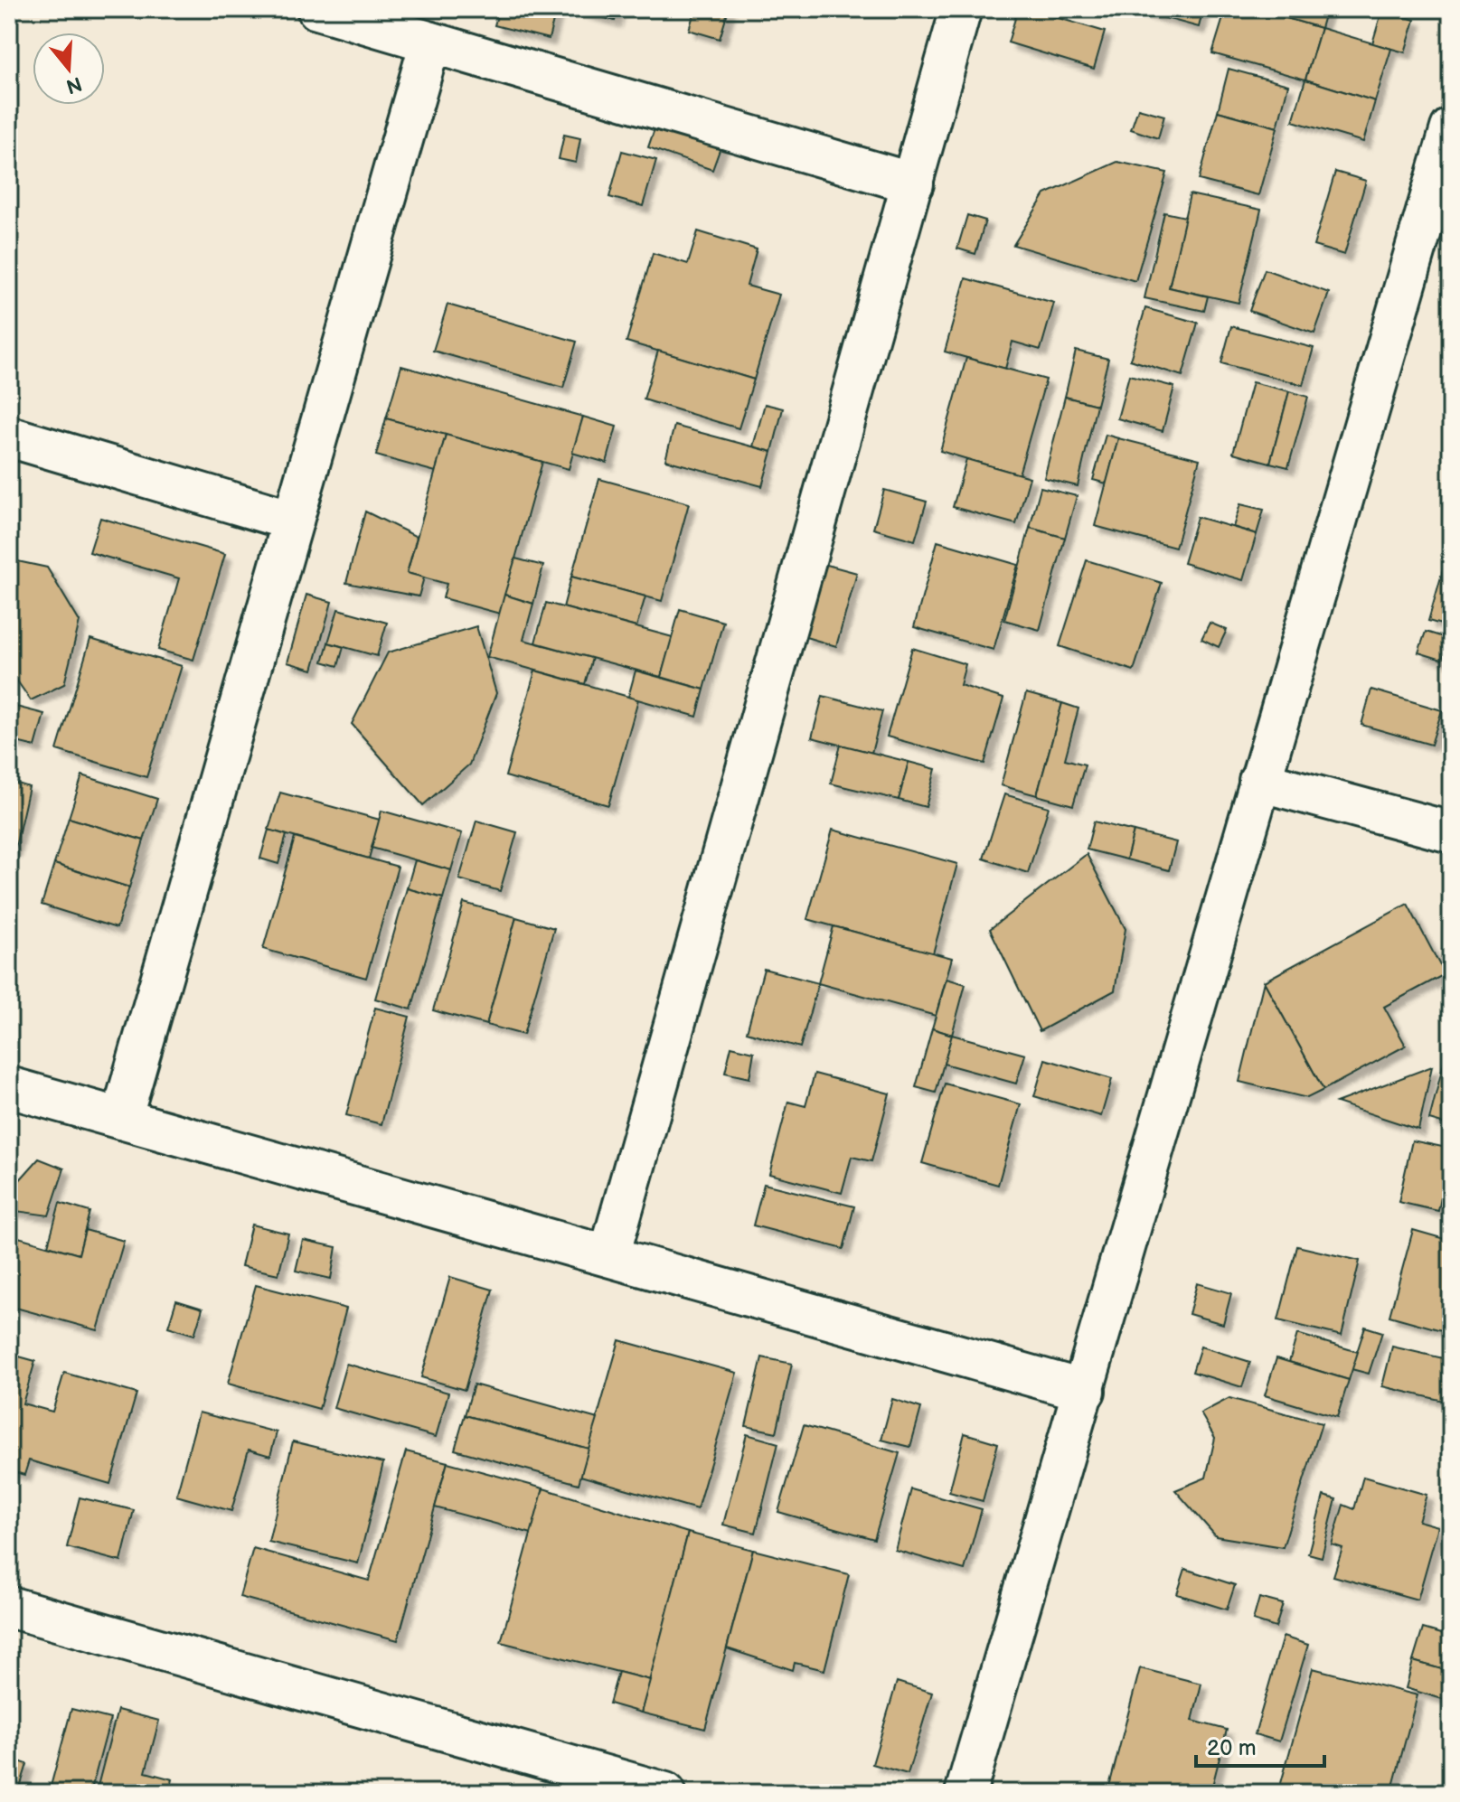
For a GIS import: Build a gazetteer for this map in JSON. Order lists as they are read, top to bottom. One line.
{"scale_bar":"20 m","north":"bottom"}
